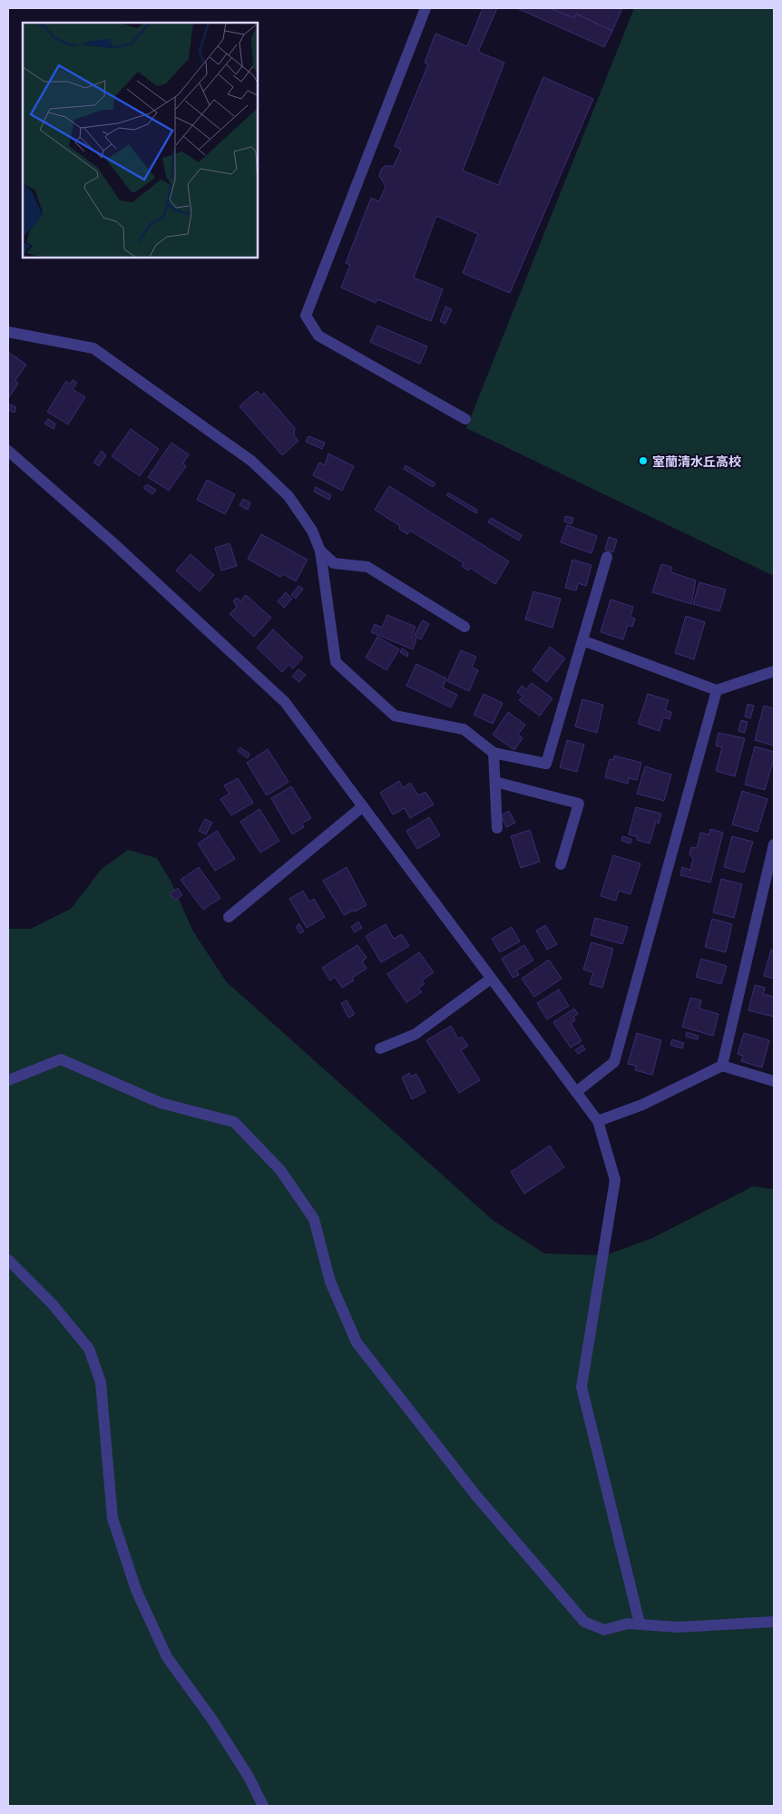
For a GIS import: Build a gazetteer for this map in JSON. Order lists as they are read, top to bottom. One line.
{"places":["室蘭清水丘高校"]}
